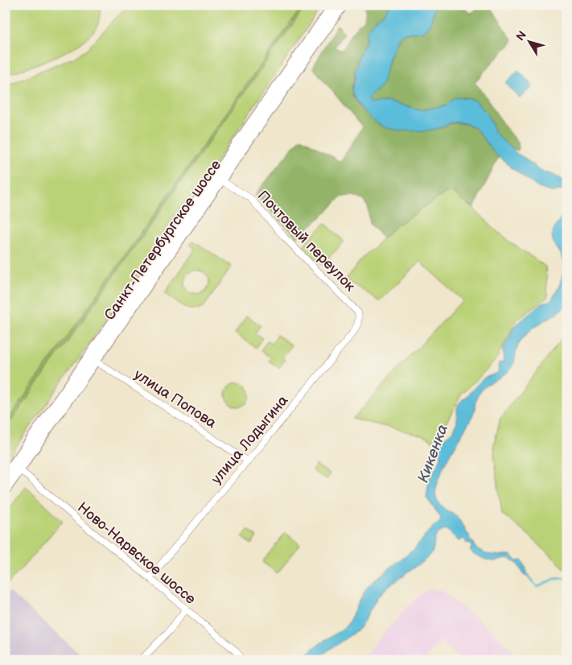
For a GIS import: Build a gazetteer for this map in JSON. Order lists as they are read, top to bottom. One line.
{"streets":{"main road":["Санкт-Петербургское шоссе"],"street":["Почтовый переулок","улица Попова","улица Лодыгина","Ново-Нарвское шоссе"]},"crossings":[["Санкт-Петербургское шоссе","Почтовый переулок"],["Санкт-Петербургское шоссе","улица Попова"],["Санкт-Петербургское шоссе","Ново-Нарвское шоссе"],["Почтовый переулок","улица Лодыгина"],["улица Попова","улица Лодыгина"],["улица Лодыгина","Ново-Нарвское шоссе"]],"water":["Кикенка"],"north":"top left"}
